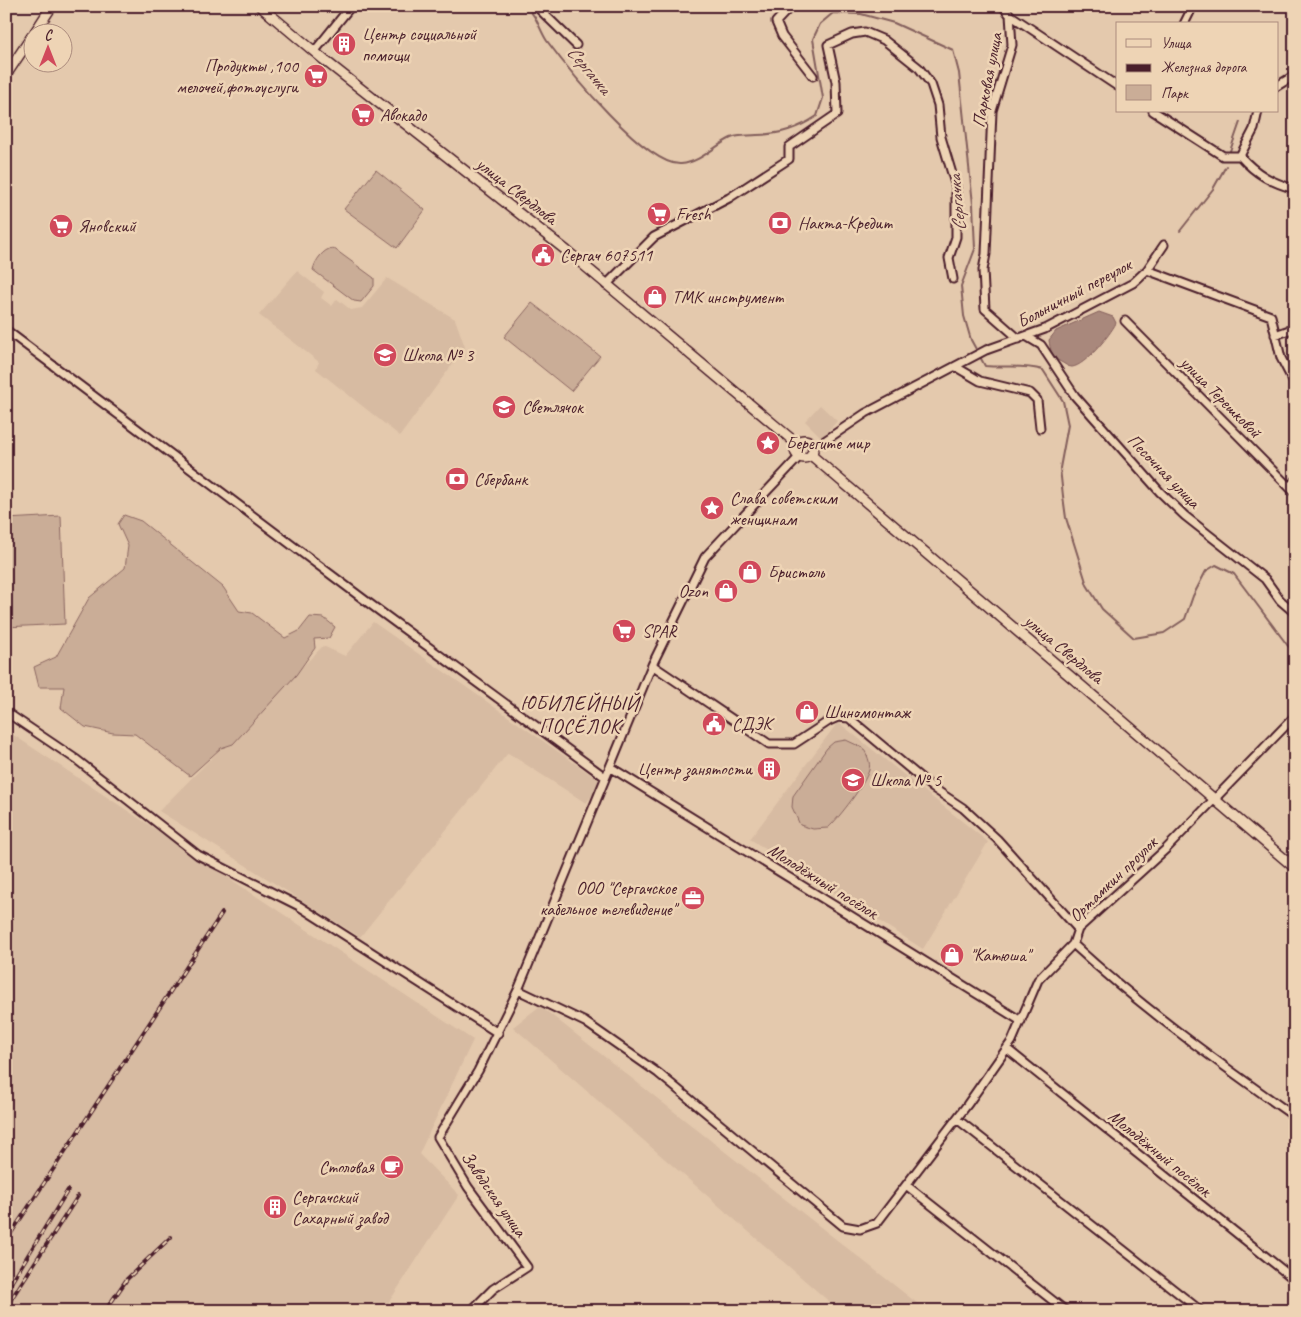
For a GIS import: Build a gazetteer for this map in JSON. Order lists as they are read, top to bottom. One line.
{"streets":{"street":["Парковая улица","улица Свердлова","Больничный переулок","улица Терешковой","Песочная улица","Ортамкин проулок","Молодёжный посёлок","Заводская улица"]},"crossings":[["Парковая улица","Песочная улица"],["улица Свердлова","Больничный переулок"],["улица Свердлова","Ортамкин проулок"],["Больничный переулок","Песочная улица"],["Ортамкин проулок","Молодёжный посёлок"]],"districts":["ЮБИЛЕЙНЫЙ ПОСЁЛОК"],"water":["Сергачка"],"places":{"building":["Центр социальной помощи","Центр занятости","Сергачский Сахарный завод"],"supermarket":["Продукты ,100 мелочей,фотоуслуги","Авокадо","Fresh","Яновский","SPAR"],"bank":["Накта-Кредит","Сбербанк"],"public building":["Сергач 607511","СДЭК"],"shop":["ТМК инструмент","Бристоль","Ozon","Шиномонтаж","\"Катюша\""],"school or university":["Школа № 3","Светлячок","Школа № 5"],"place":["Берегите мир","Слава советским женщинам"],"office":["ООО \"Сергачское кабельное телевидение\""],"cafe":["Столовая"]},"legend":["Улица","Железная дорога","Парк"],"north":"top"}
